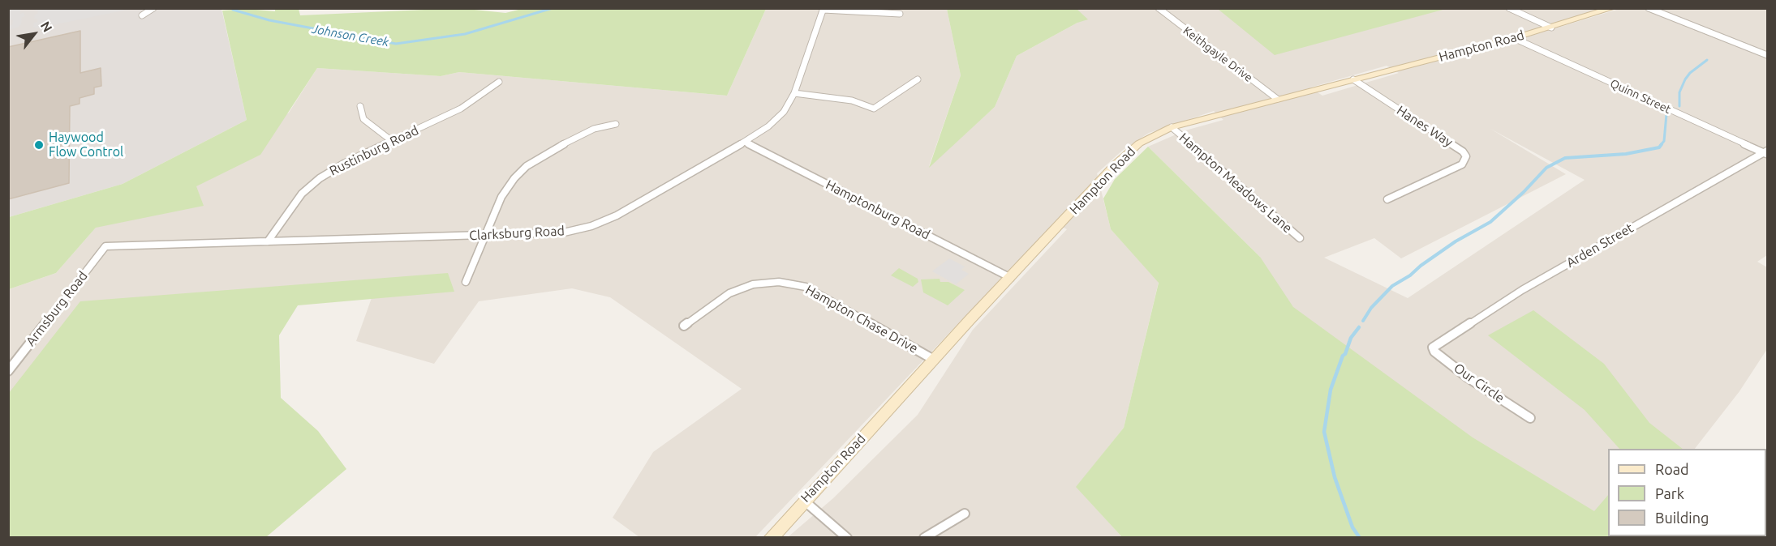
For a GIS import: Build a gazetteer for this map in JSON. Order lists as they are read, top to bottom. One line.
{"streets":{"main road":["Hampton Road"],"street":["Keithgayle Drive","Quinn Street","Hanes Way","Rustinburg Road","Hampton Meadows Lane","Hamptonburg Road","Clarksburg Road","Arden Street","Armsburg Road","Hampton Chase Drive","Our Circle"]},"crossings":[["Hampton Road","Keithgayle Drive"],["Hampton Road","Quinn Street"],["Hampton Road","Hanes Way"],["Hampton Road","Hampton Meadows Lane"],["Hampton Road","Hamptonburg Road"],["Hampton Road","Hampton Chase Drive"],["Quinn Street","Arden Street"],["Rustinburg Road","Clarksburg Road"],["Hamptonburg Road","Clarksburg Road"],["Clarksburg Road","Armsburg Road"],["Arden Street","Our Circle"]],"water":["Johnson Creek"],"places":["Haywood Flow Control"],"legend":["Road","Park","Building"],"north":"top right"}
